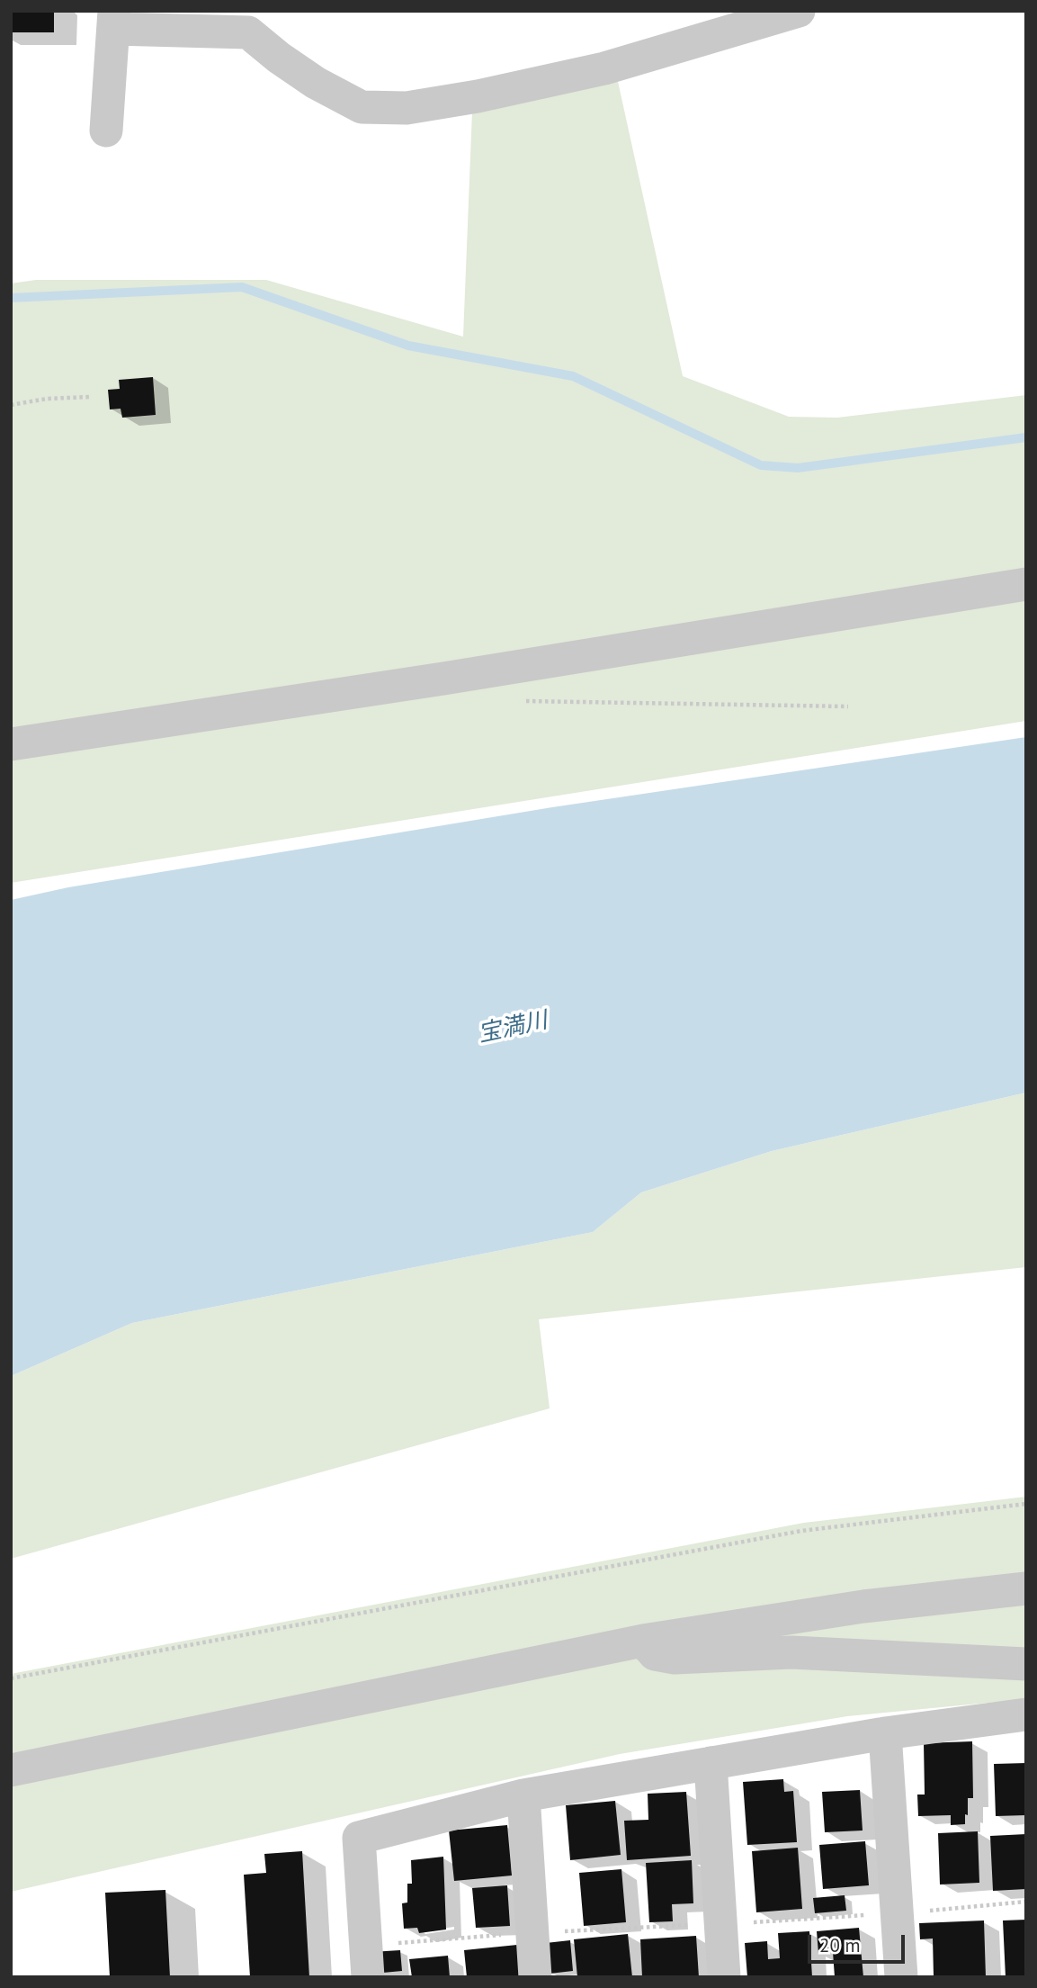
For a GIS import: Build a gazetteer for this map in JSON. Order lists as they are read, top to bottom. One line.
{"water":["宝満川"],"scale_bar":"20 m"}
